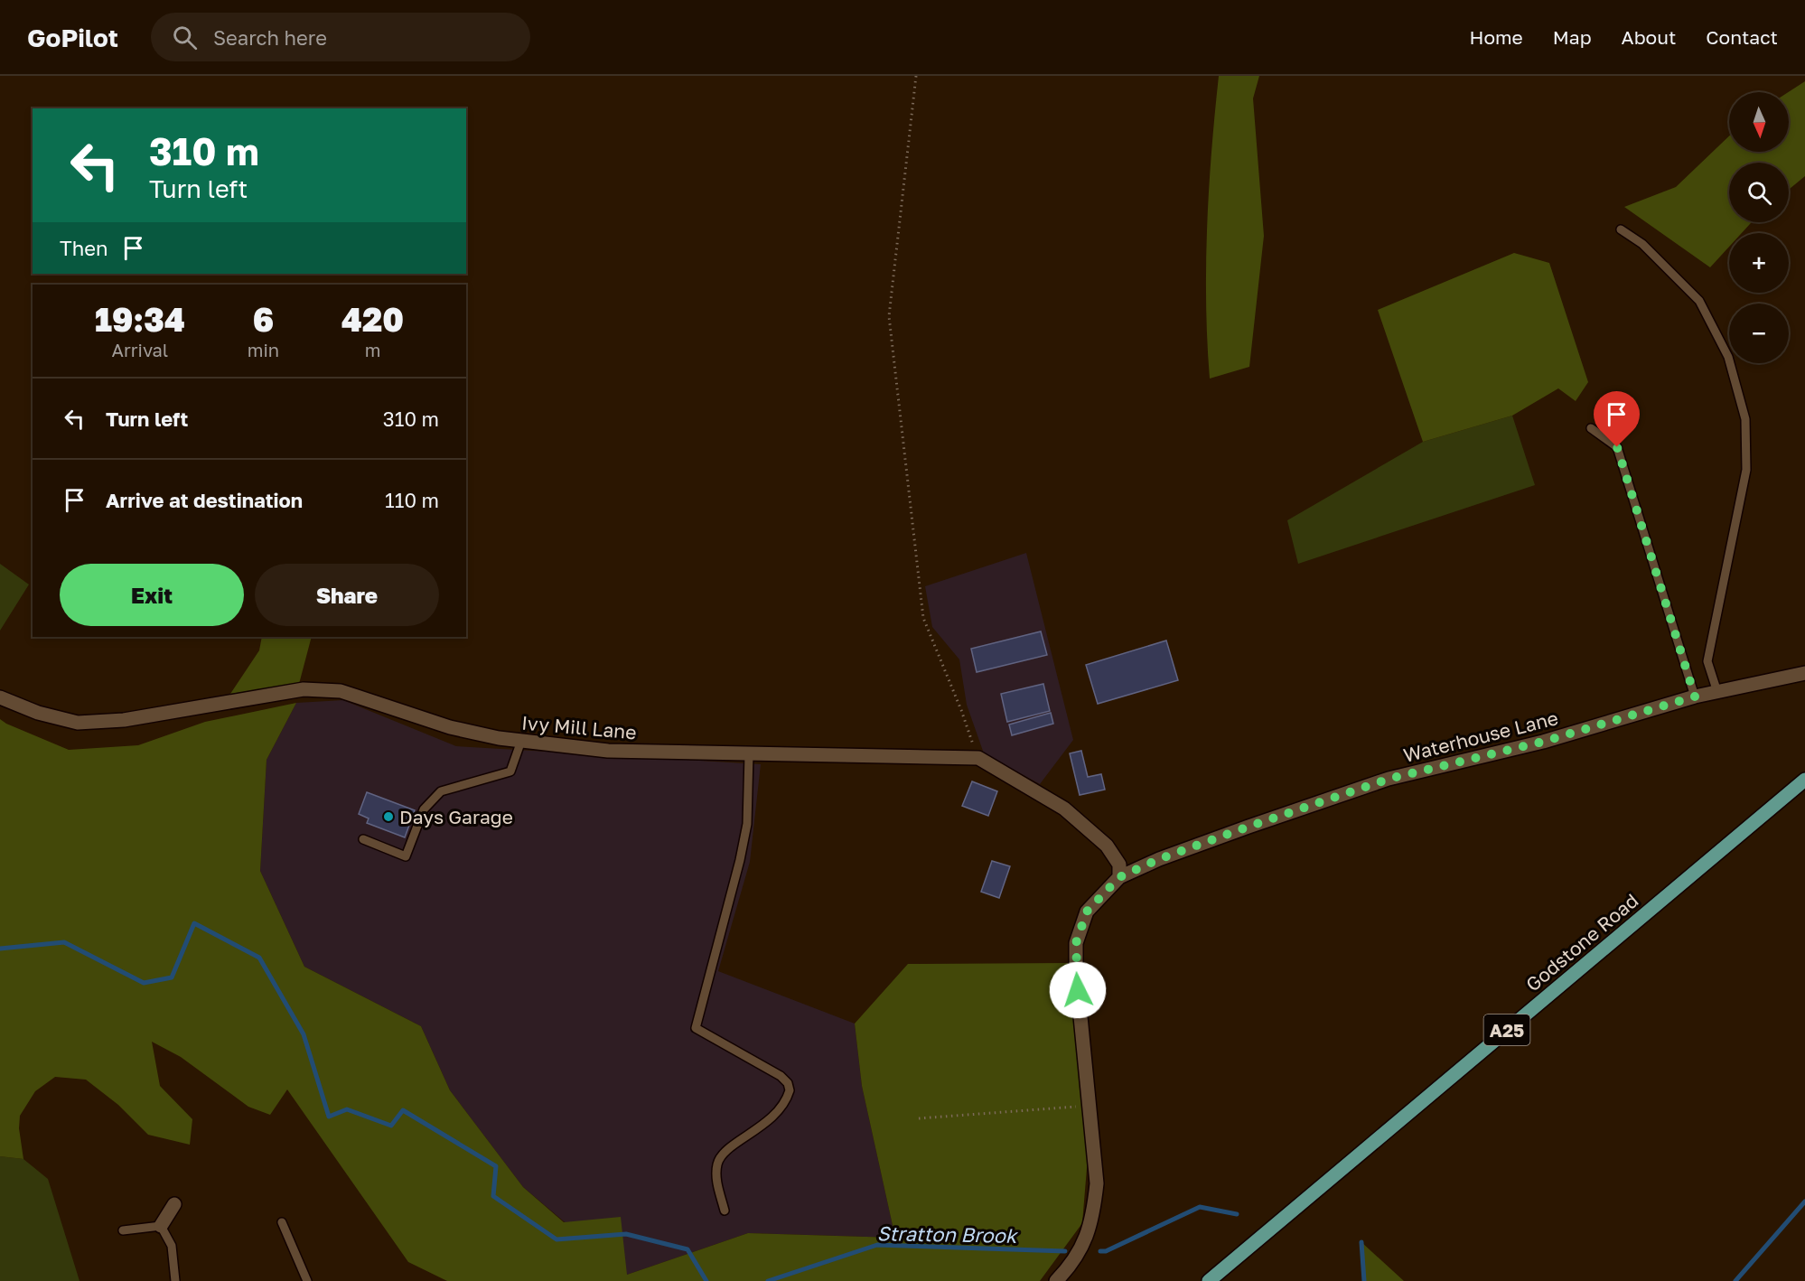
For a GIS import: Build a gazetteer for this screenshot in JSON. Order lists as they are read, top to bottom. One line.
{"streets":{"main road":["Godstone Road","A25"],"street":["Ivy Mill Lane","Waterhouse Lane"]},"water":["Stratton Brook"],"places":["Days Garage"],"north":"bottom","page":{"header":"GoPilot","search":"Search here","nav":["Home","Map","About","Contact"],"map_buttons":["+","−"],"turn":["310 m","Turn left"],"then":"Then","eta":["19:34","Arrival","6","min","420","m"],"list":[{"name":"Turn left","value":"310 m"},{"name":"Arrive at destination","value":"110 m"}],"buttons":["Exit","Share"]}}
